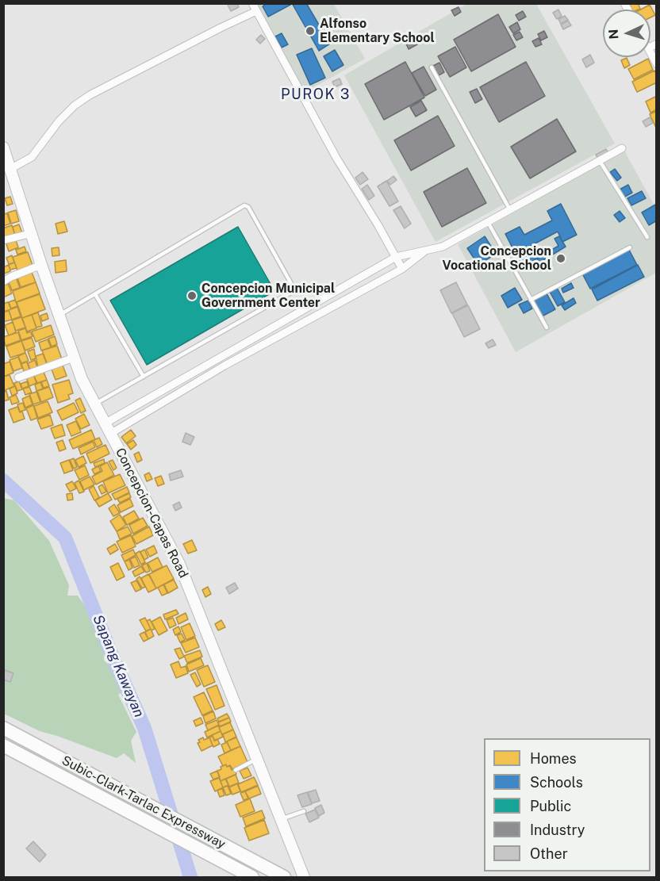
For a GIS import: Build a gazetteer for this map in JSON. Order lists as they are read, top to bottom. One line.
{"streets":{"highway":["Subic-Clark-Tarlac Expressway"],"main road":["Concepcion-Capas Road"]},"districts":["PUROK 3"],"water":["Sapang Kawayan"],"places":["Alfonso Elementary School","Concepcion Vocational School","Concepcion Municipal Government Center"],"legend":["Homes","Schools","Public","Industry","Other"],"north":"left"}
